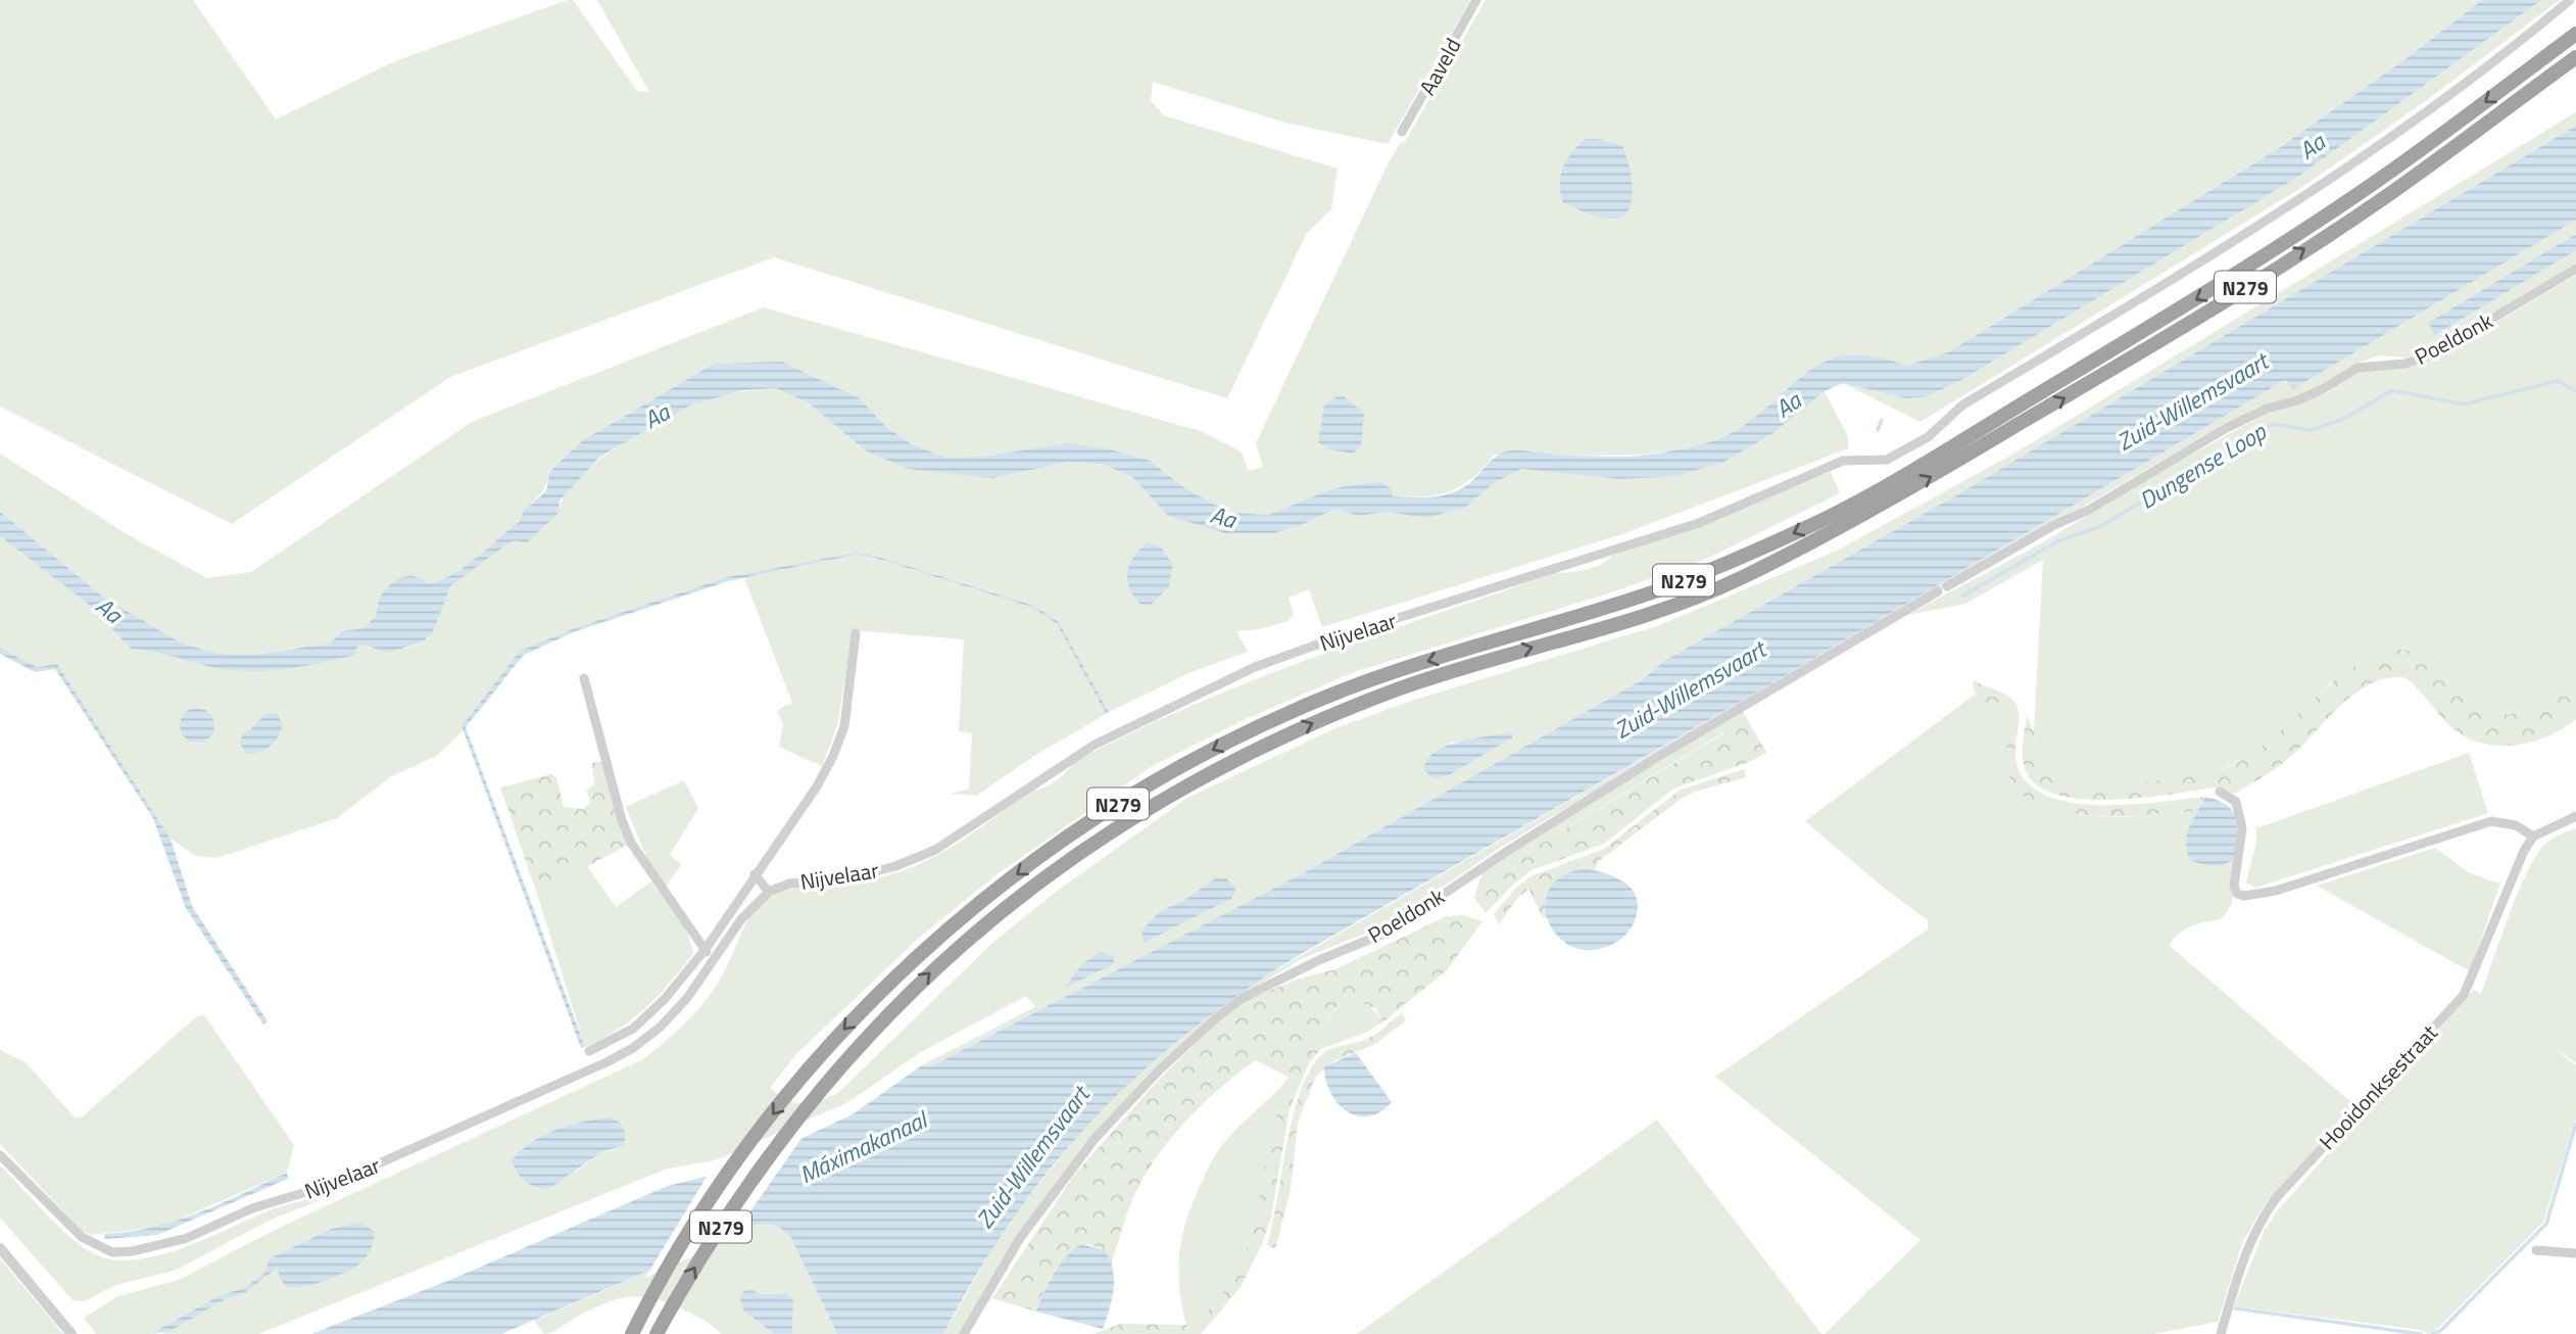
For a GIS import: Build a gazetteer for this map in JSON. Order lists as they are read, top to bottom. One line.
{"streets":{"highway":["N279"],"street":["Aaveld","Poeldonk","Nijvelaar","Hooidonksestraat"]},"water":["Aa","Zuid-Willemsvaart","Dungense Loop","Máximakanaal"]}
